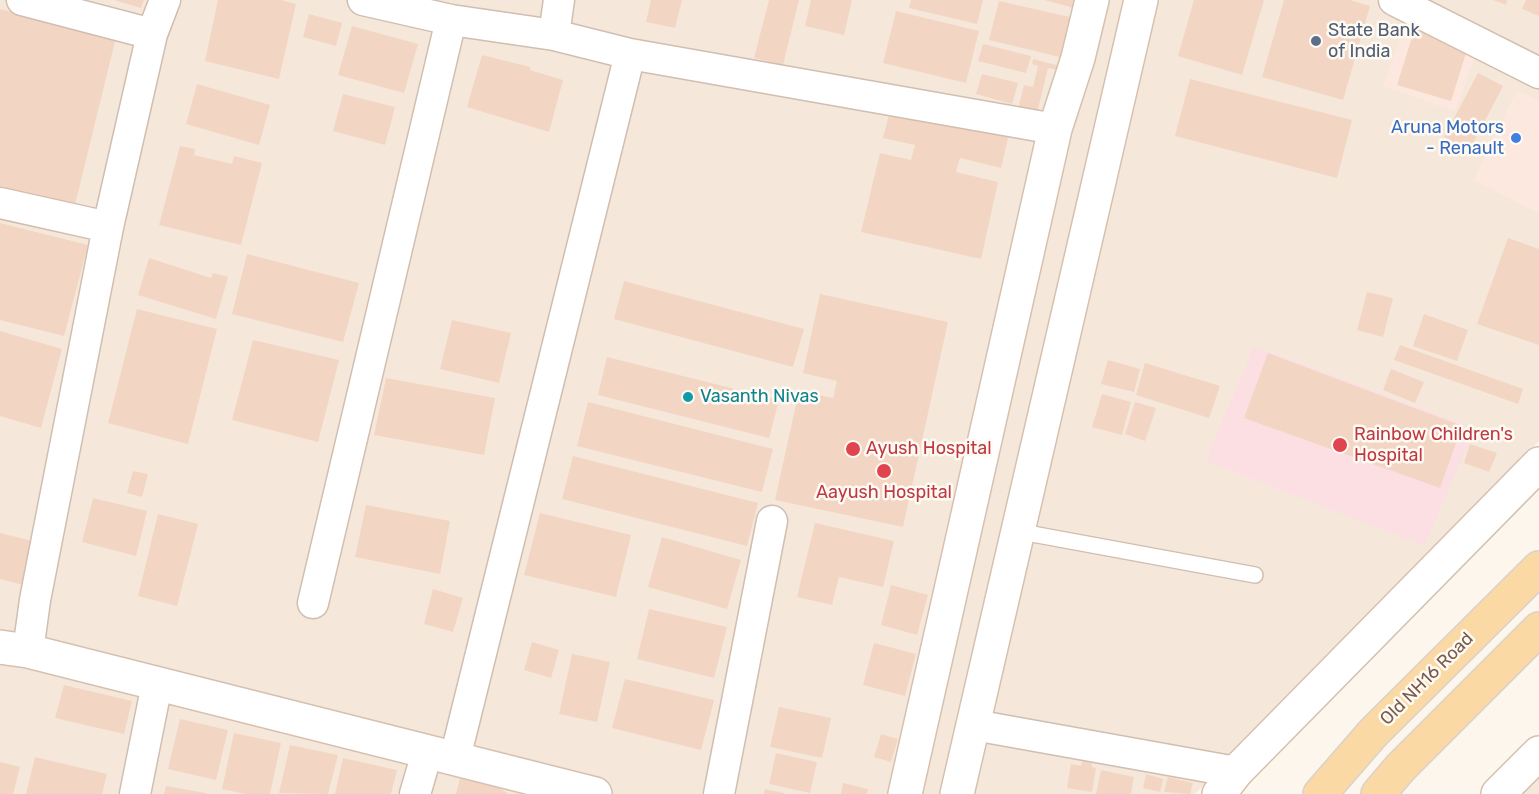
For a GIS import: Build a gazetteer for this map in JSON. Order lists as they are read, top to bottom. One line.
{"streets":{"main road":["Old NH16 Road"]},"places":["State Bank of India","Aruna Motors - Renault","Vasanth Nivas","Rainbow Children's Hospital","Ayush Hospital","Aayush Hospital"]}
